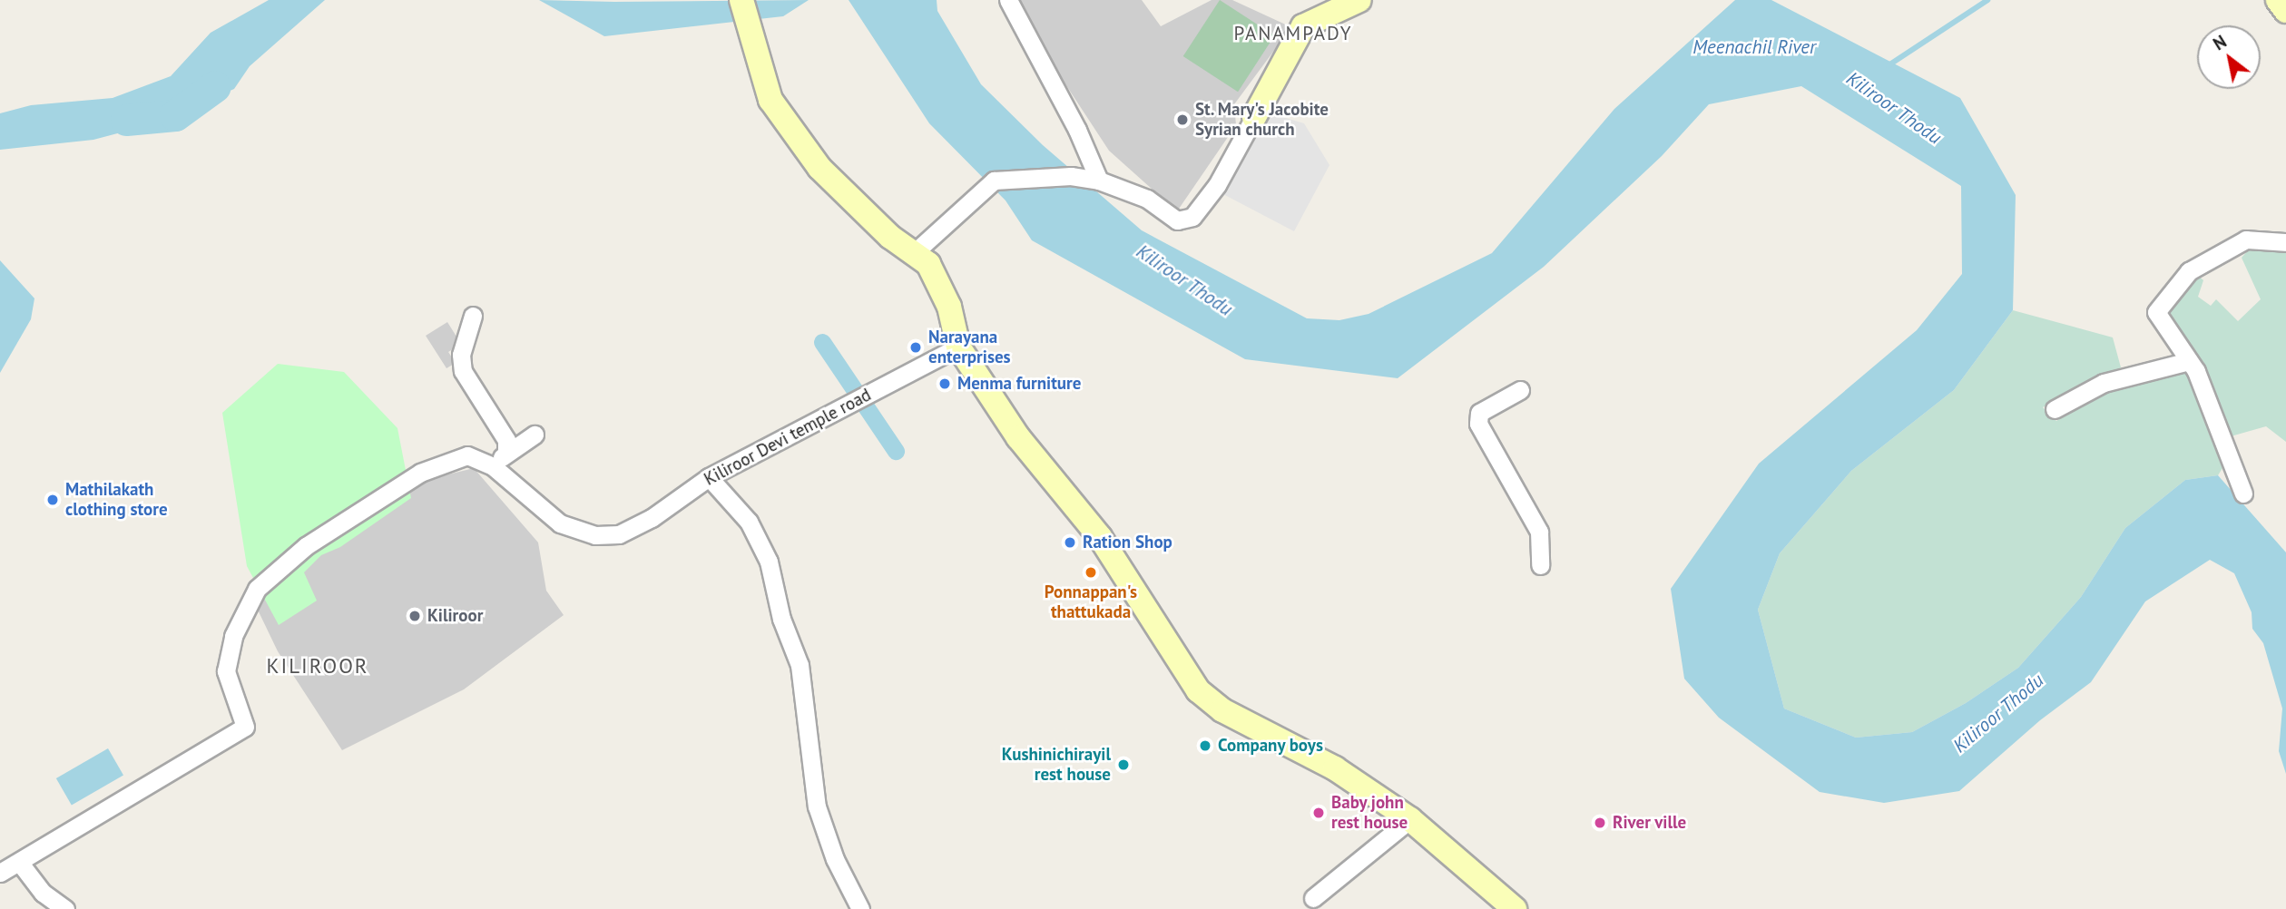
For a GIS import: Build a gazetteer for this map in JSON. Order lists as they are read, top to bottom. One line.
{"streets":{"street":["Kiliroor Devi temple road"]},"districts":["PANAMPADY","KILIROOR"],"water":["Meenachil River","Kiliroor Thodu"],"places":["St. Mary's Jacobite Syrian church","Narayana enterprises","Menma furniture","Mathilakath clothing store","Ration Shop","Ponnappan's thattukada","Kiliroor","Company boys","Kushinichirayil rest house","Baby john rest house","River ville"],"north":"top left"}
